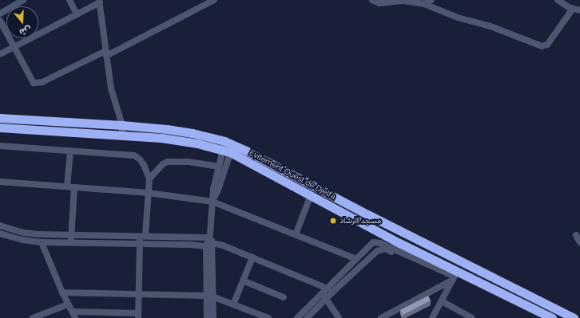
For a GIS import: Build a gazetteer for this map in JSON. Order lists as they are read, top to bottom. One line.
{"streets":{"highway":["Evitement Ouest de Djelfa"]},"places":["مسجد الرشاد"],"north":"bottom"}
